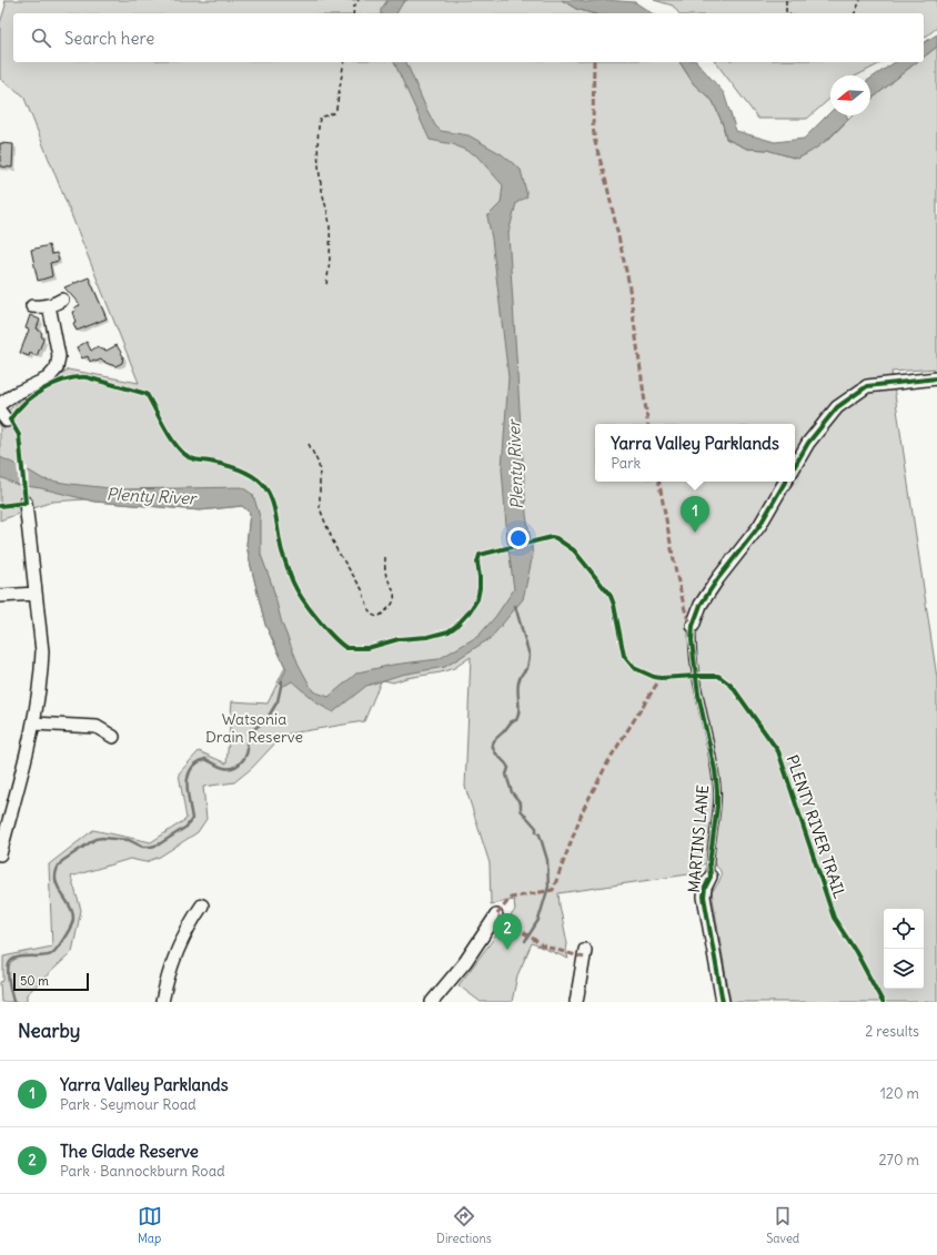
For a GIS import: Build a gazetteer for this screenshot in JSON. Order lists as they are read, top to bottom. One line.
{"streets":{"street":["MARTINS LANE"],"cycle path":["PLENTY RIVER TRAIL"]},"water":["Plenty River"],"parks":["Watsonia Drain Reserve"],"scale_bar":"50 m","north":"left","page":{"search":"Search here","popup":["Yarra Valley Parklands","Park"],"pins":["1","2"],"scale":"50 m","heading":["Nearby","2 results"],"list":[{"mark":"1","name":"Yarra Valley Parklands","note":"Park · Seymour Road","value":"120 m"},{"mark":"2","name":"The Glade Reserve","note":"Park · Bannockburn Road","value":"270 m"}],"nav":["Map","Directions","Saved"]}}
